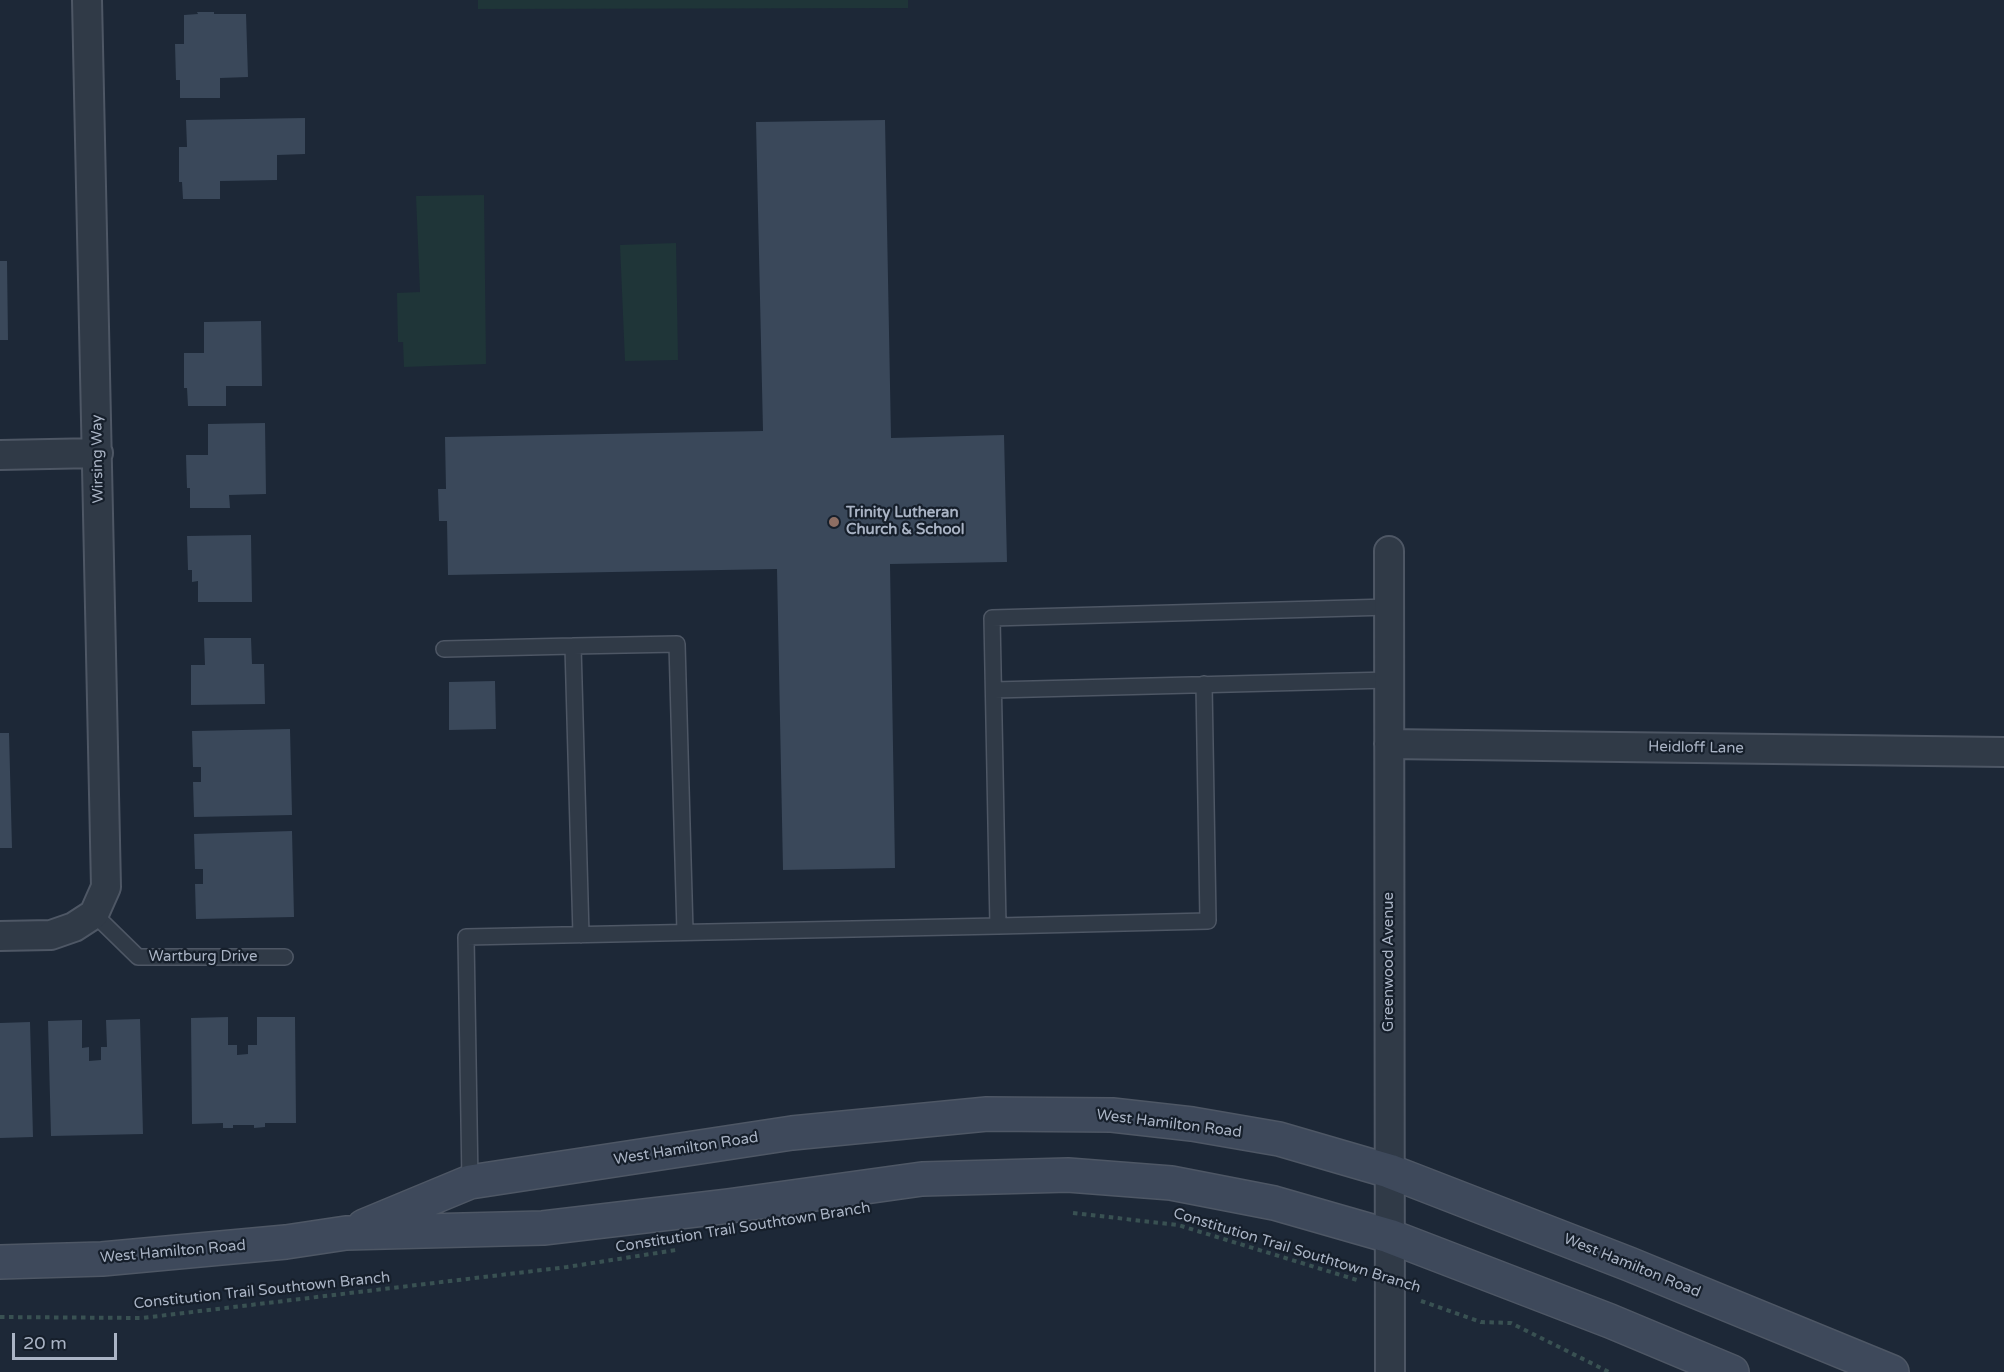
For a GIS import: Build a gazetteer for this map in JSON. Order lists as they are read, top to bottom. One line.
{"streets":{"main road":["West Hamilton Road"],"street":["Wirsing Way","Heidloff Lane","Greenwood Avenue"],"lane":["Wartburg Drive"],"path":["Constitution Trail Southtown Branch"]},"crossings":[["Wirsing Way","Wartburg Drive"],["Heidloff Lane","Greenwood Avenue"],["Greenwood Avenue","West Hamilton Road"],["Greenwood Avenue","Constitution Trail Southtown Branch"]],"places":["Trinity Lutheran Church & School"],"scale_bar":"20 m"}
